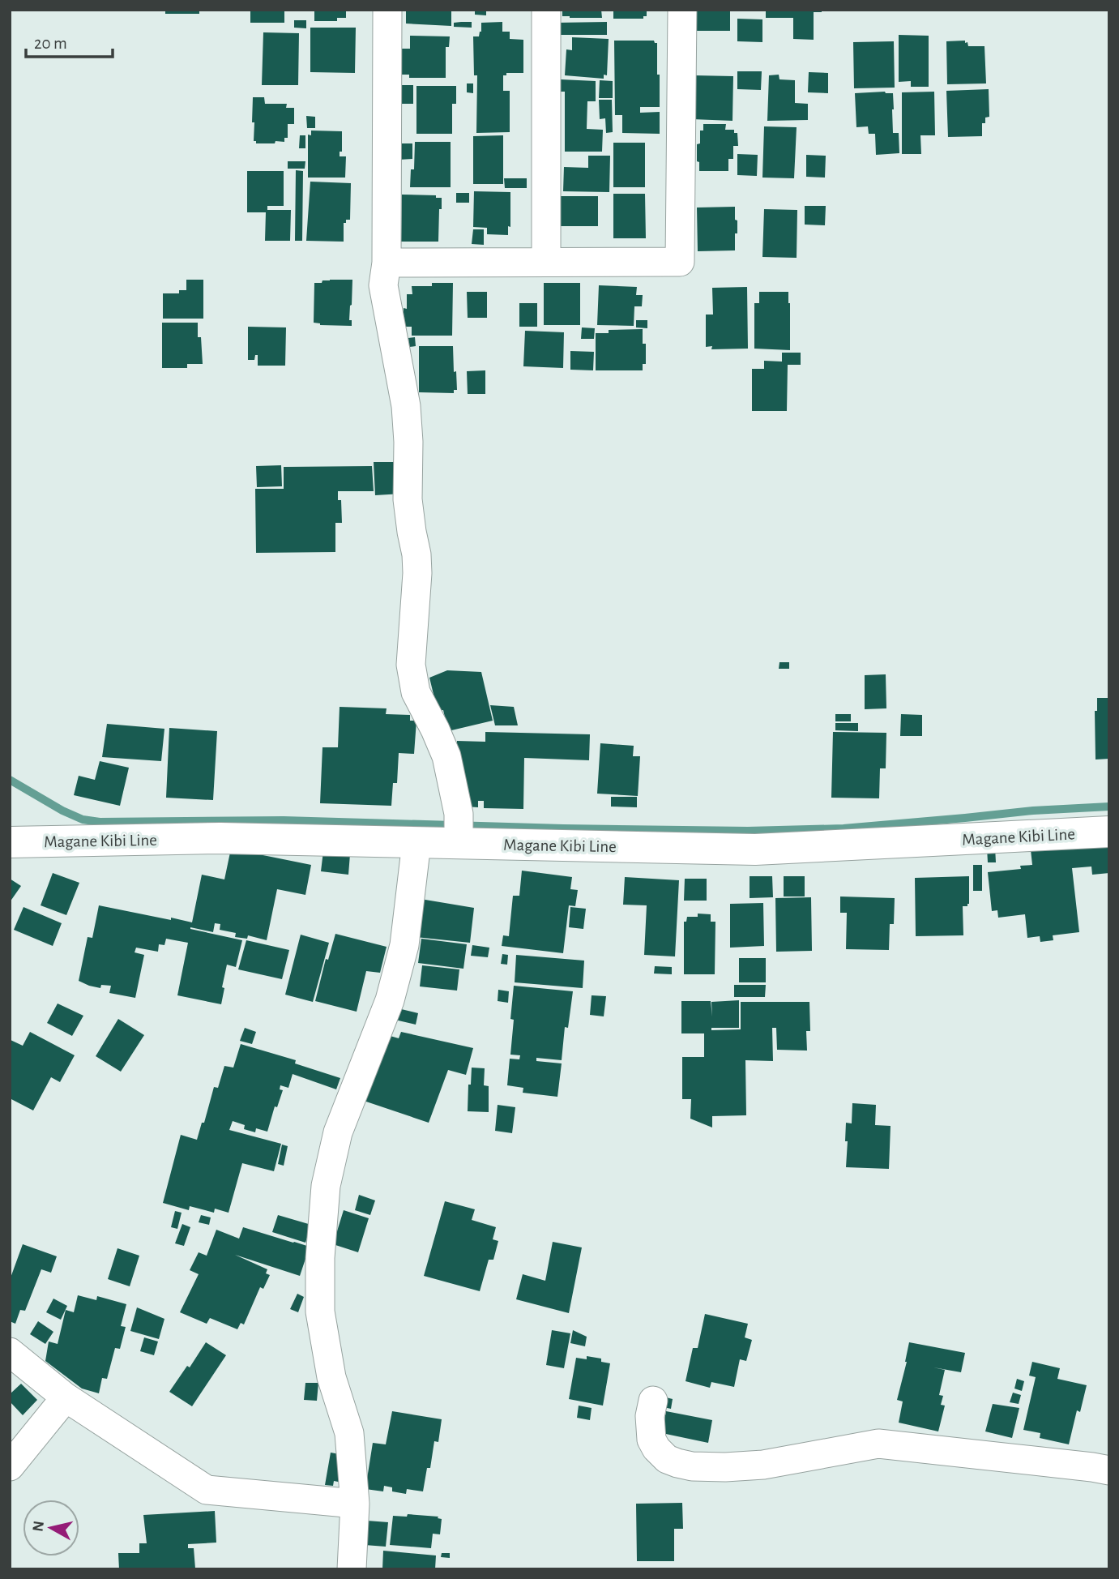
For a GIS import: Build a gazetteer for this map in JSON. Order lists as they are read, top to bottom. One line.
{"streets":{"main road":["Magane Kibi Line"]},"scale_bar":"20 m","north":"left"}
